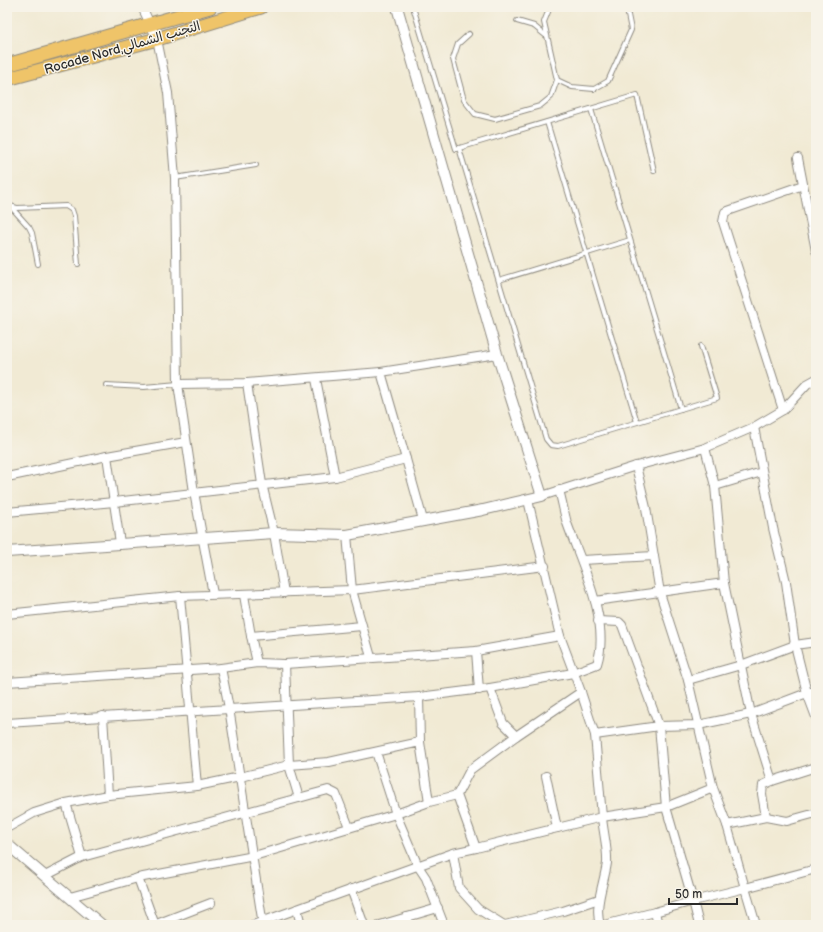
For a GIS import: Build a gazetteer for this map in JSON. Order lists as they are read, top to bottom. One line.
{"streets":{"main road":["Rocade Nord,التجنب الشمالي"]},"scale_bar":"50 m"}
